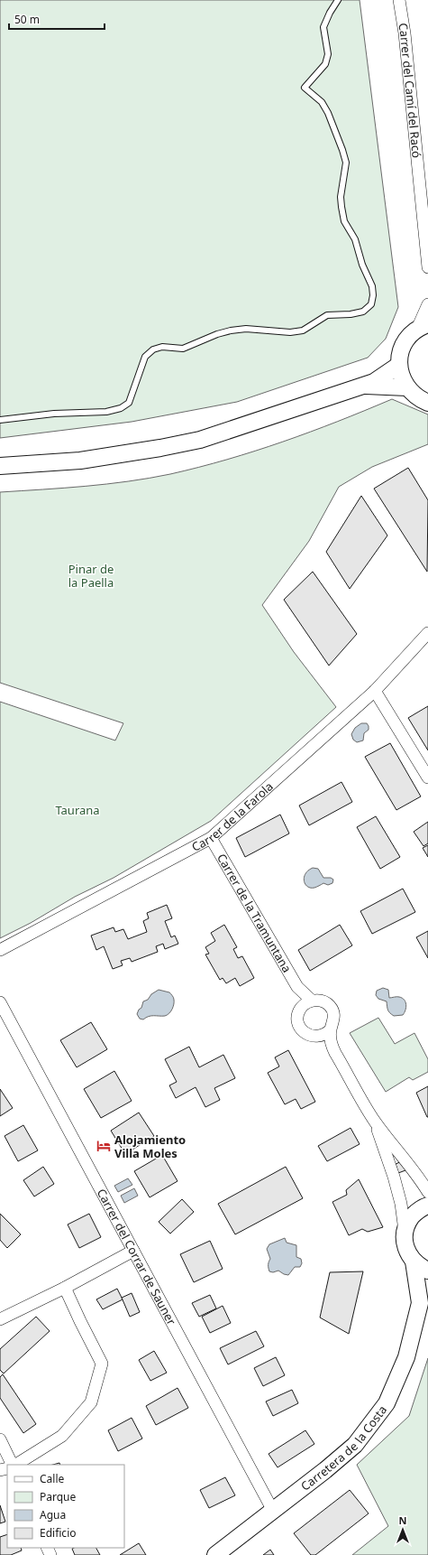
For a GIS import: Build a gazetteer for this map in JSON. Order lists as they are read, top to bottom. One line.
{"streets":{"street":["Carrer del Camí del Racó","Carrer de la Farola","Carrer de la Tramuntana","Carrer del Corrar de Sauner","Carretera de la Costa"]},"crossings":[["Carrer de la Farola","Carrer de la Tramuntana"],["Carrer del Corrar de Sauner","Carretera de la Costa"]],"parks":["Pinar de la Paella","Taurana"],"places":{"hotel":["Alojamiento Villa Moles"]},"legend":["Calle","Parque","Agua","Edificio"],"scale_bar":"50 m","north":"top"}
